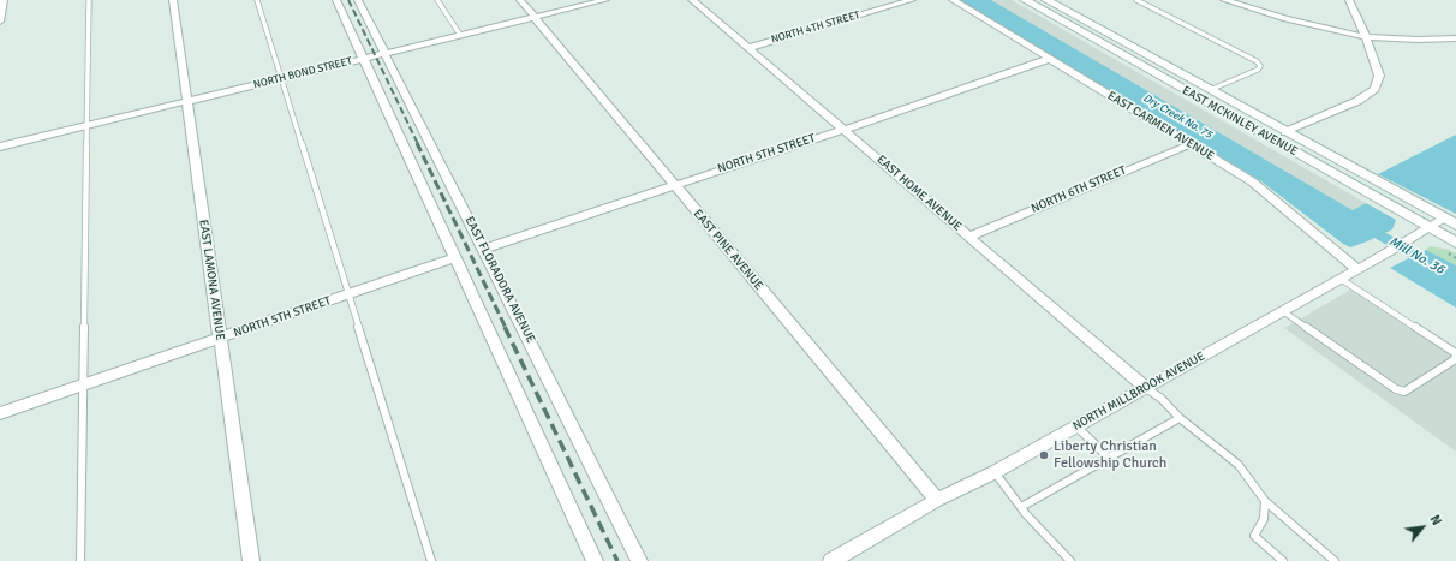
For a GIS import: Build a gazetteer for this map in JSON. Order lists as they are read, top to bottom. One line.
{"streets":{"main road":["EAST MCKINLEY AVENUE"],"street":["NORTH 4TH STREET","NORTH BOND STREET","EAST CARMEN AVENUE","NORTH 5TH STREET","NORTH 6TH STREET","EAST HOME AVENUE","EAST PINE AVENUE","EAST LAMONA AVENUE","EAST FLORADORA AVENUE","NORTH MILLBROOK AVENUE"]},"crossings":[["NORTH 4TH STREET","EAST HOME AVENUE"],["NORTH BOND STREET","EAST PINE AVENUE"],["NORTH BOND STREET","EAST LAMONA AVENUE"],["NORTH BOND STREET","EAST FLORADORA AVENUE"],["EAST MCKINLEY AVENUE","NORTH MILLBROOK AVENUE"],["EAST CARMEN AVENUE","NORTH 5TH STREET"],["EAST CARMEN AVENUE","NORTH 6TH STREET"],["EAST CARMEN AVENUE","NORTH MILLBROOK AVENUE"],["NORTH 5TH STREET","EAST HOME AVENUE"],["NORTH 5TH STREET","EAST PINE AVENUE"],["NORTH 5TH STREET","EAST LAMONA AVENUE"],["NORTH 5TH STREET","EAST FLORADORA AVENUE"],["NORTH 6TH STREET","EAST HOME AVENUE"],["EAST HOME AVENUE","NORTH MILLBROOK AVENUE"],["EAST PINE AVENUE","NORTH MILLBROOK AVENUE"]],"water":["Dry Creek No. 75","Mill No. 36"],"places":["Liberty Christian Fellowship Church"],"north":"top right"}
